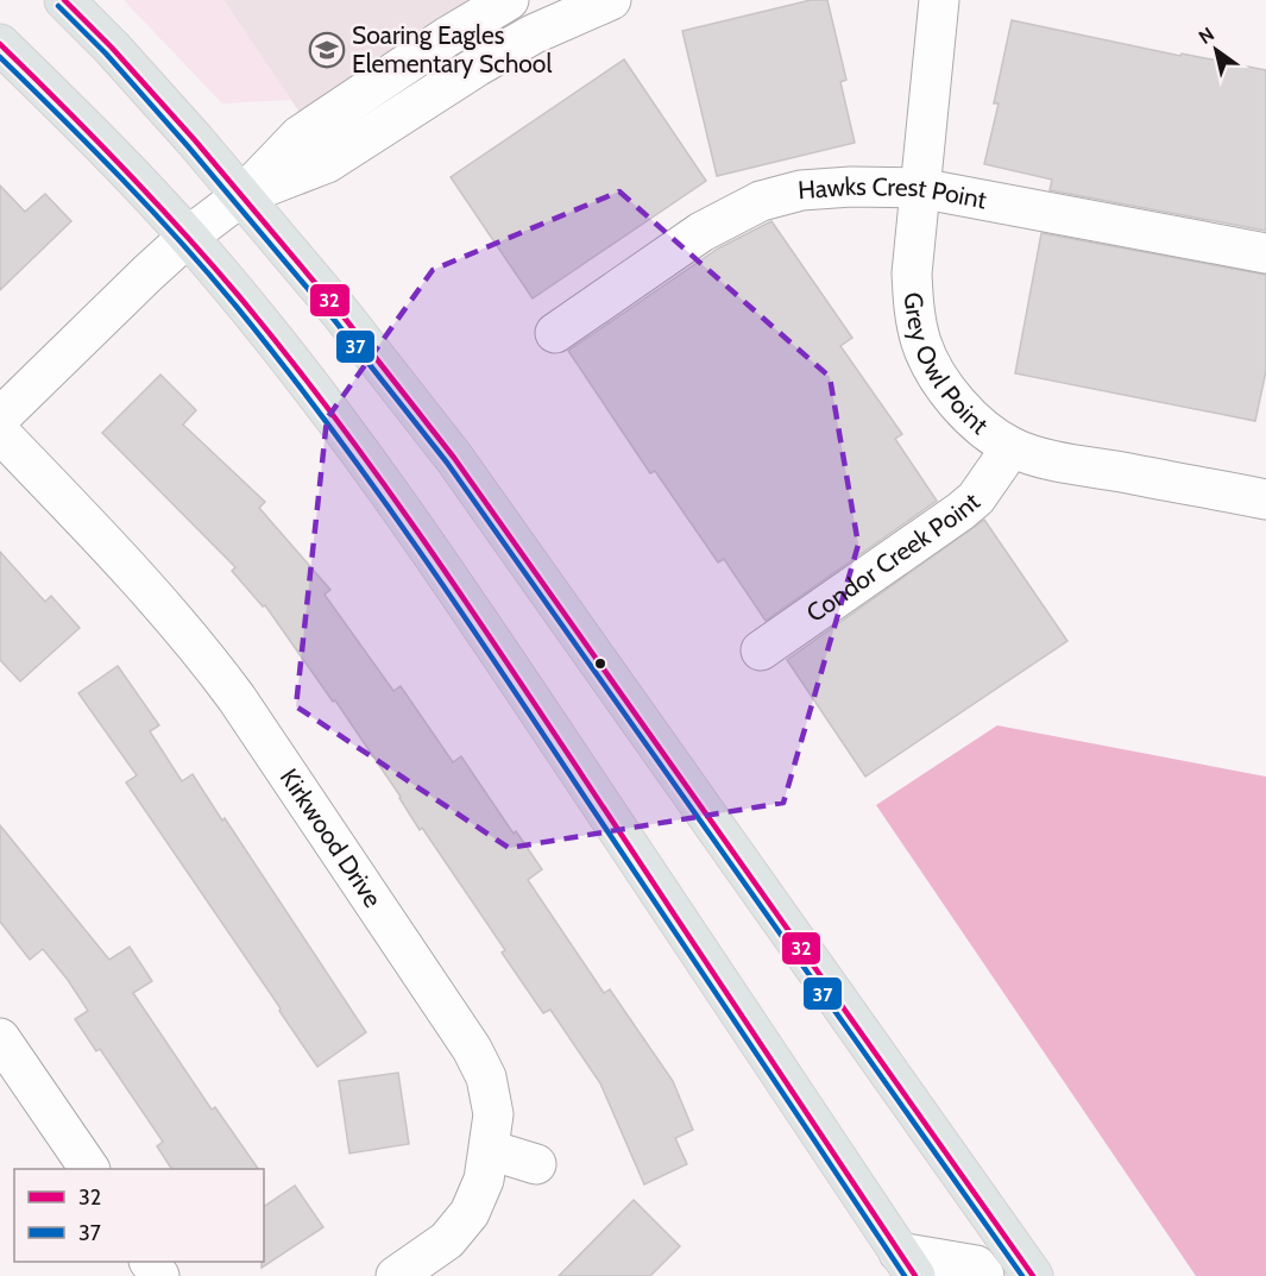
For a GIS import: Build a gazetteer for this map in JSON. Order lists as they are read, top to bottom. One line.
{"streets":{"street":["Hawks Crest Point","Grey Owl Point","Condor Creek Point","Kirkwood Drive"]},"crossings":[["Hawks Crest Point","Grey Owl Point"],["Grey Owl Point","Condor Creek Point"]],"places":{"school or university":["Soaring Eagles Elementary School"]},"lines":["transit line 32","transit line 37"],"legend":["32","37"],"north":"top left"}
